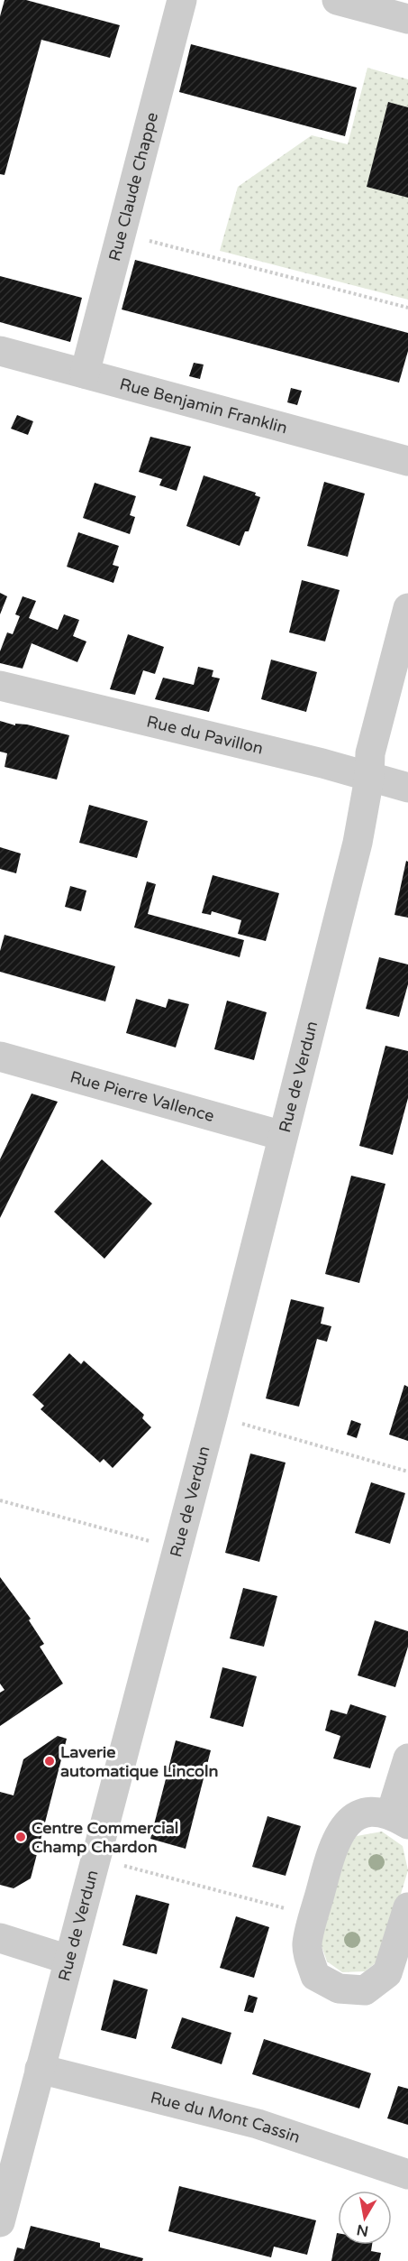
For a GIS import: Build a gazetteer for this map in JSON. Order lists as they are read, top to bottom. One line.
{"streets":{"street":["Rue Claude Chappe","Rue Benjamin Franklin","Rue du Pavillon","Rue de Verdun","Rue Pierre Vallence","Rue du Mont Cassin"]},"crossings":[["Rue Claude Chappe","Rue Benjamin Franklin"],["Rue du Pavillon","Rue de Verdun"],["Rue de Verdun","Rue Pierre Vallence"],["Rue de Verdun","Rue du Mont Cassin"]],"places":["Laverie automatique Lincoln","Centre Commercial Champ Chardon"],"north":"bottom"}
